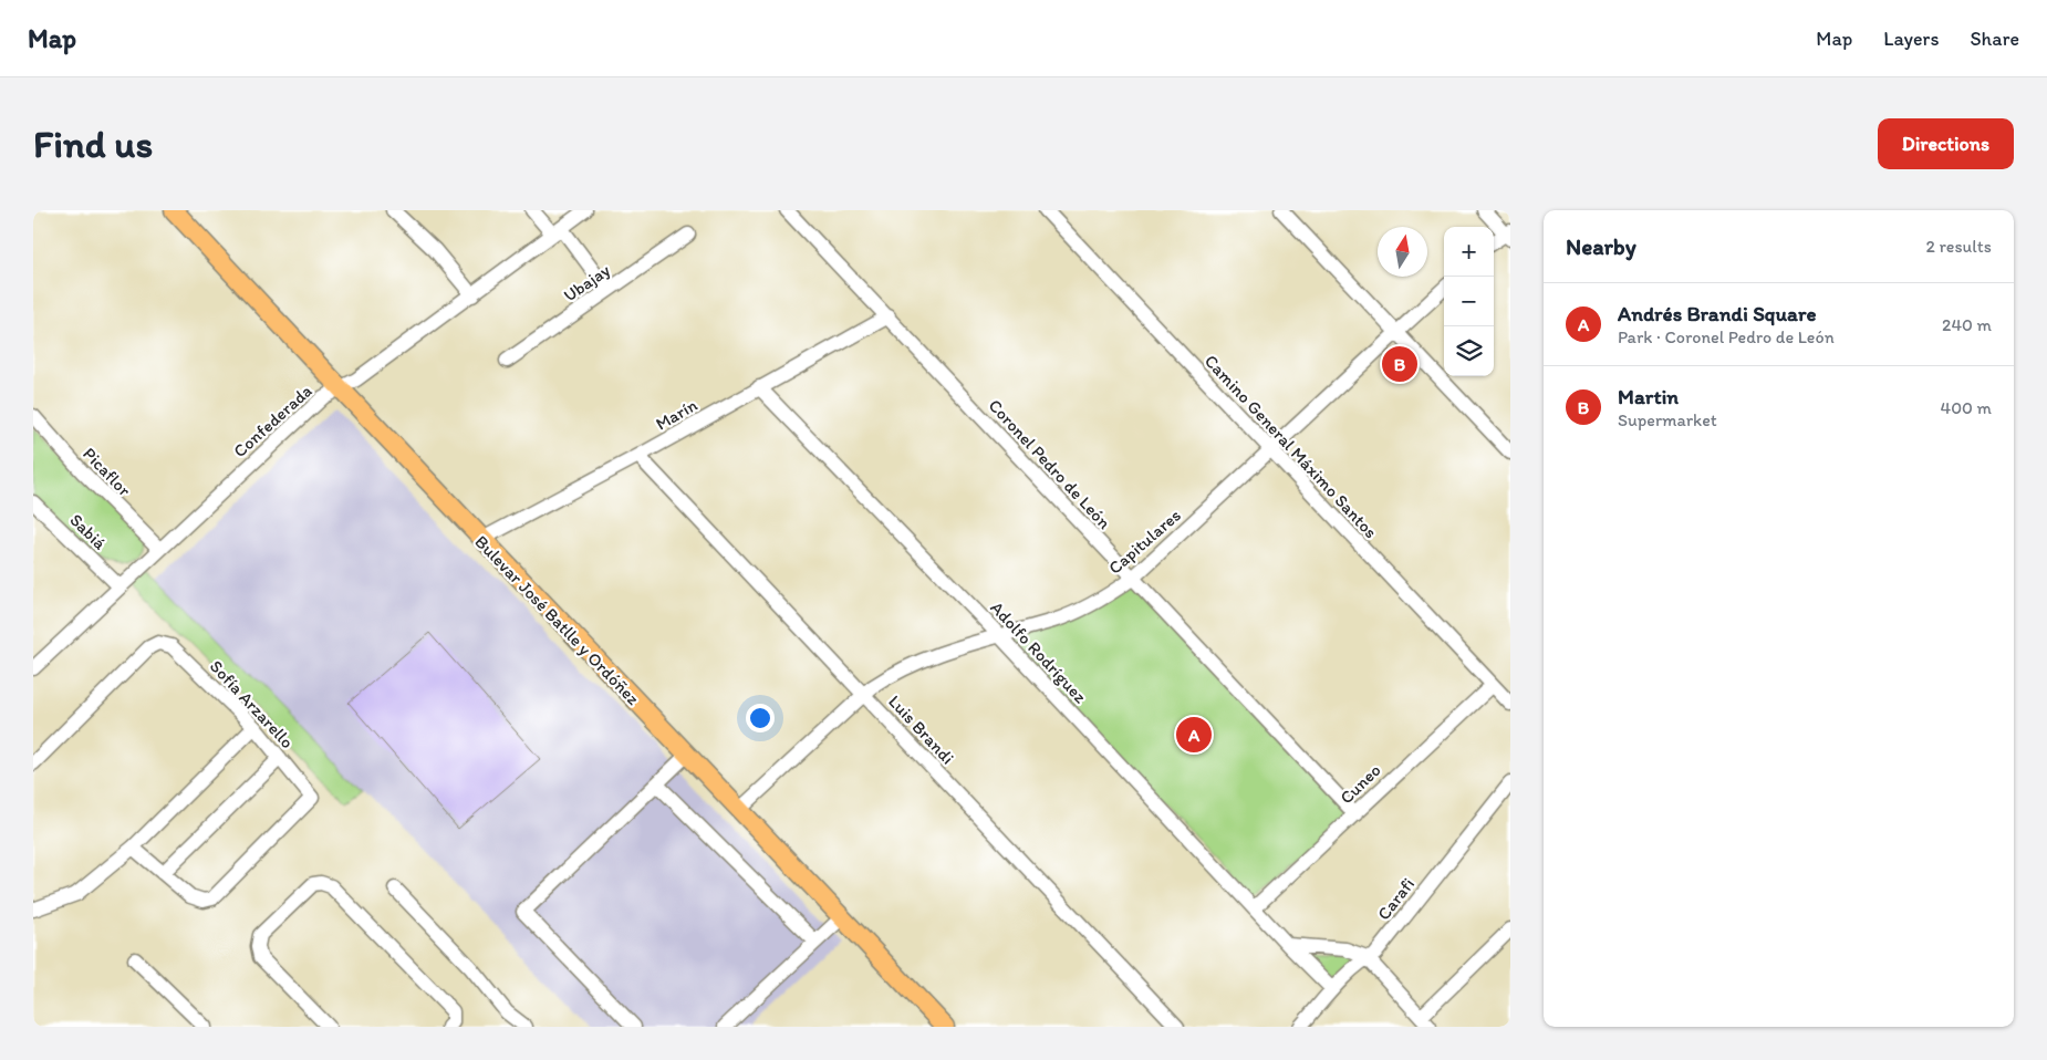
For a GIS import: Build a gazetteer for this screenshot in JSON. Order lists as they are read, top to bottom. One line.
{"streets":{"main road":["Bulevar José Batlle y Ordóñez"],"street":["Ubajay","Marín","Confederada","Camino General Máximo Santos","Coronel Pedro de León","Picaflor","Sabiá","Capitulares","Adolfo Rodríguez","Sofía Arzarello","Luis Brandi","Cuneo","Carafi"]},"crossings":[["Marín","Coronel Pedro de León"],["Marín","Bulevar José Batlle y Ordóñez"],["Marín","Adolfo Rodríguez"],["Marín","Luis Brandi"],["Confederada","Picaflor"],["Confederada","Sabiá"],["Confederada","Bulevar José Batlle y Ordóñez"],["Camino General Máximo Santos","Capitulares"],["Camino General Máximo Santos","Cuneo"],["Coronel Pedro de León","Capitulares"],["Coronel Pedro de León","Cuneo"],["Capitulares","Bulevar José Batlle y Ordóñez"],["Capitulares","Adolfo Rodríguez"],["Capitulares","Luis Brandi"],["Adolfo Rodríguez","Cuneo"],["Adolfo Rodríguez","Carafi"]],"north":"top","page":{"header":"Map","nav":["Map","Layers","Share"],"buttons":"Directions","title":"Find us","heading":["Nearby","2 results"],"map_buttons":["+","−"],"list":[{"mark":"A","name":"Andrés Brandi Square","note":"Park · Coronel Pedro de León","value":"240 m"},{"mark":"B","name":"Martin","note":"Supermarket","value":"400 m"}],"pins":["B","A"]}}
